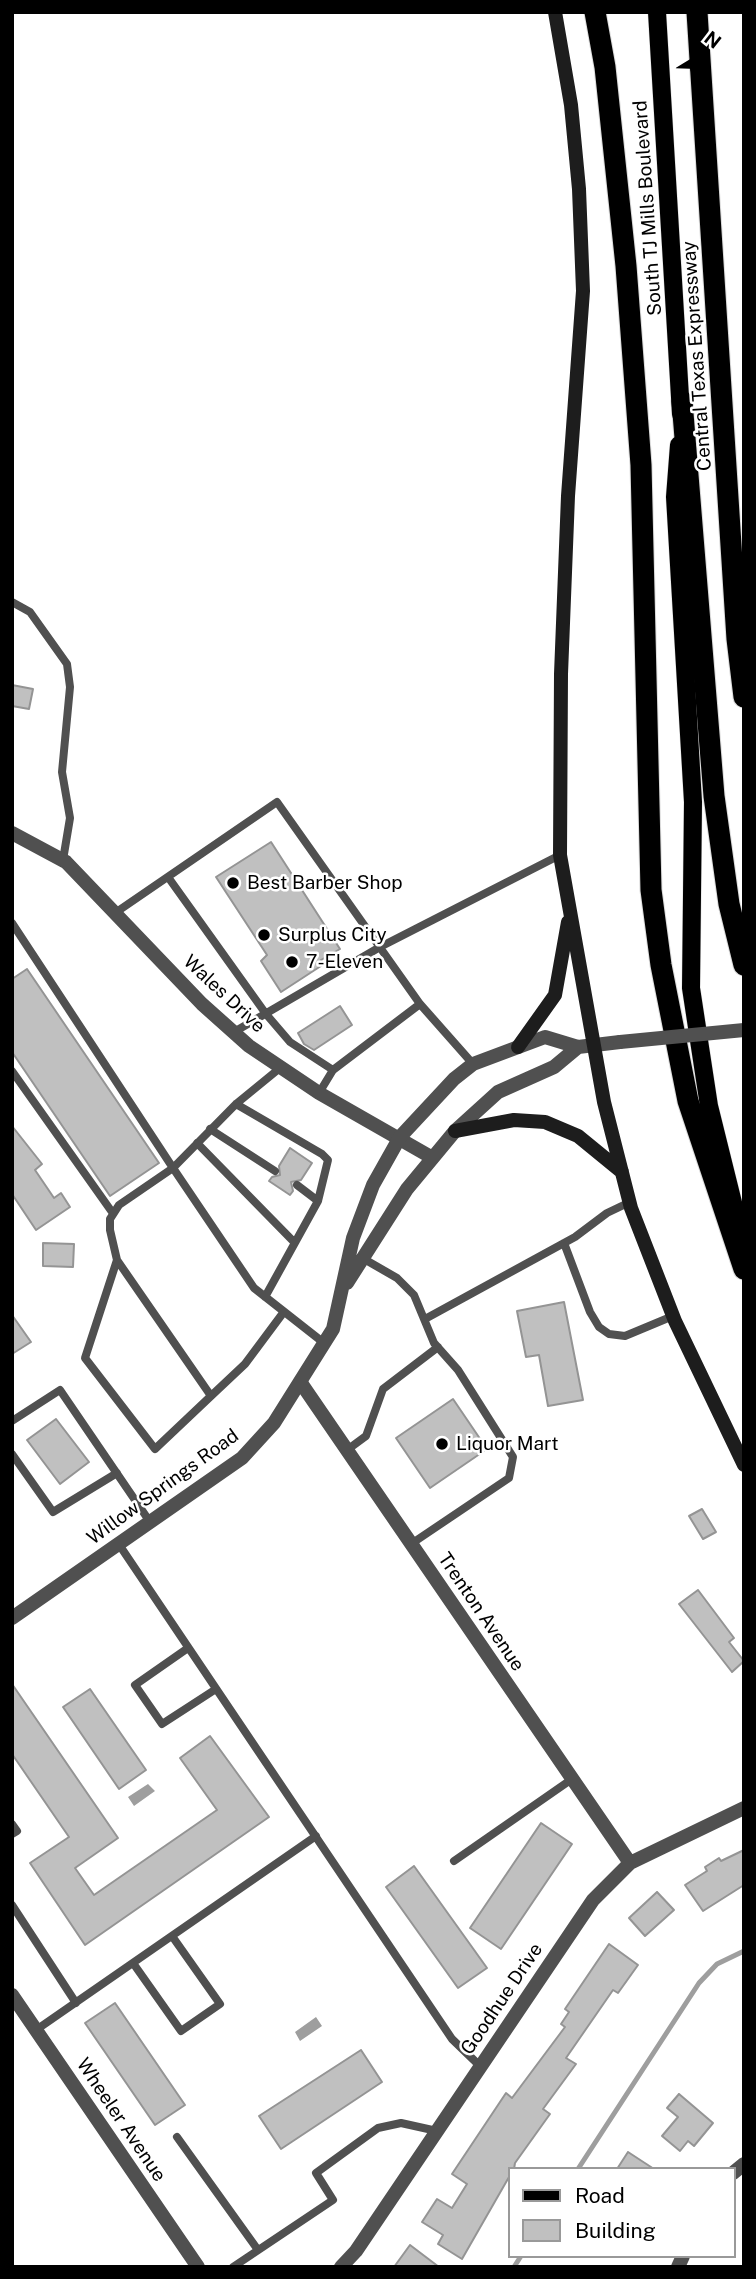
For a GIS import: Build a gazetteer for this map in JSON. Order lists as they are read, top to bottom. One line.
{"streets":{"highway":["Central Texas Expressway"],"main road":["South TJ Mills Boulevard"],"street":["Wales Drive","Willow Springs Road","Trenton Avenue","Goodhue Drive","Wheeler Avenue"]},"crossings":[["Wales Drive","Willow Springs Road"],["Willow Springs Road","Trenton Avenue"],["Trenton Avenue","Goodhue Drive"]],"places":["Best Barber Shop","Surplus City","7-Eleven","Liquor Mart"],"legend":["Road","Building"],"north":"top right"}
